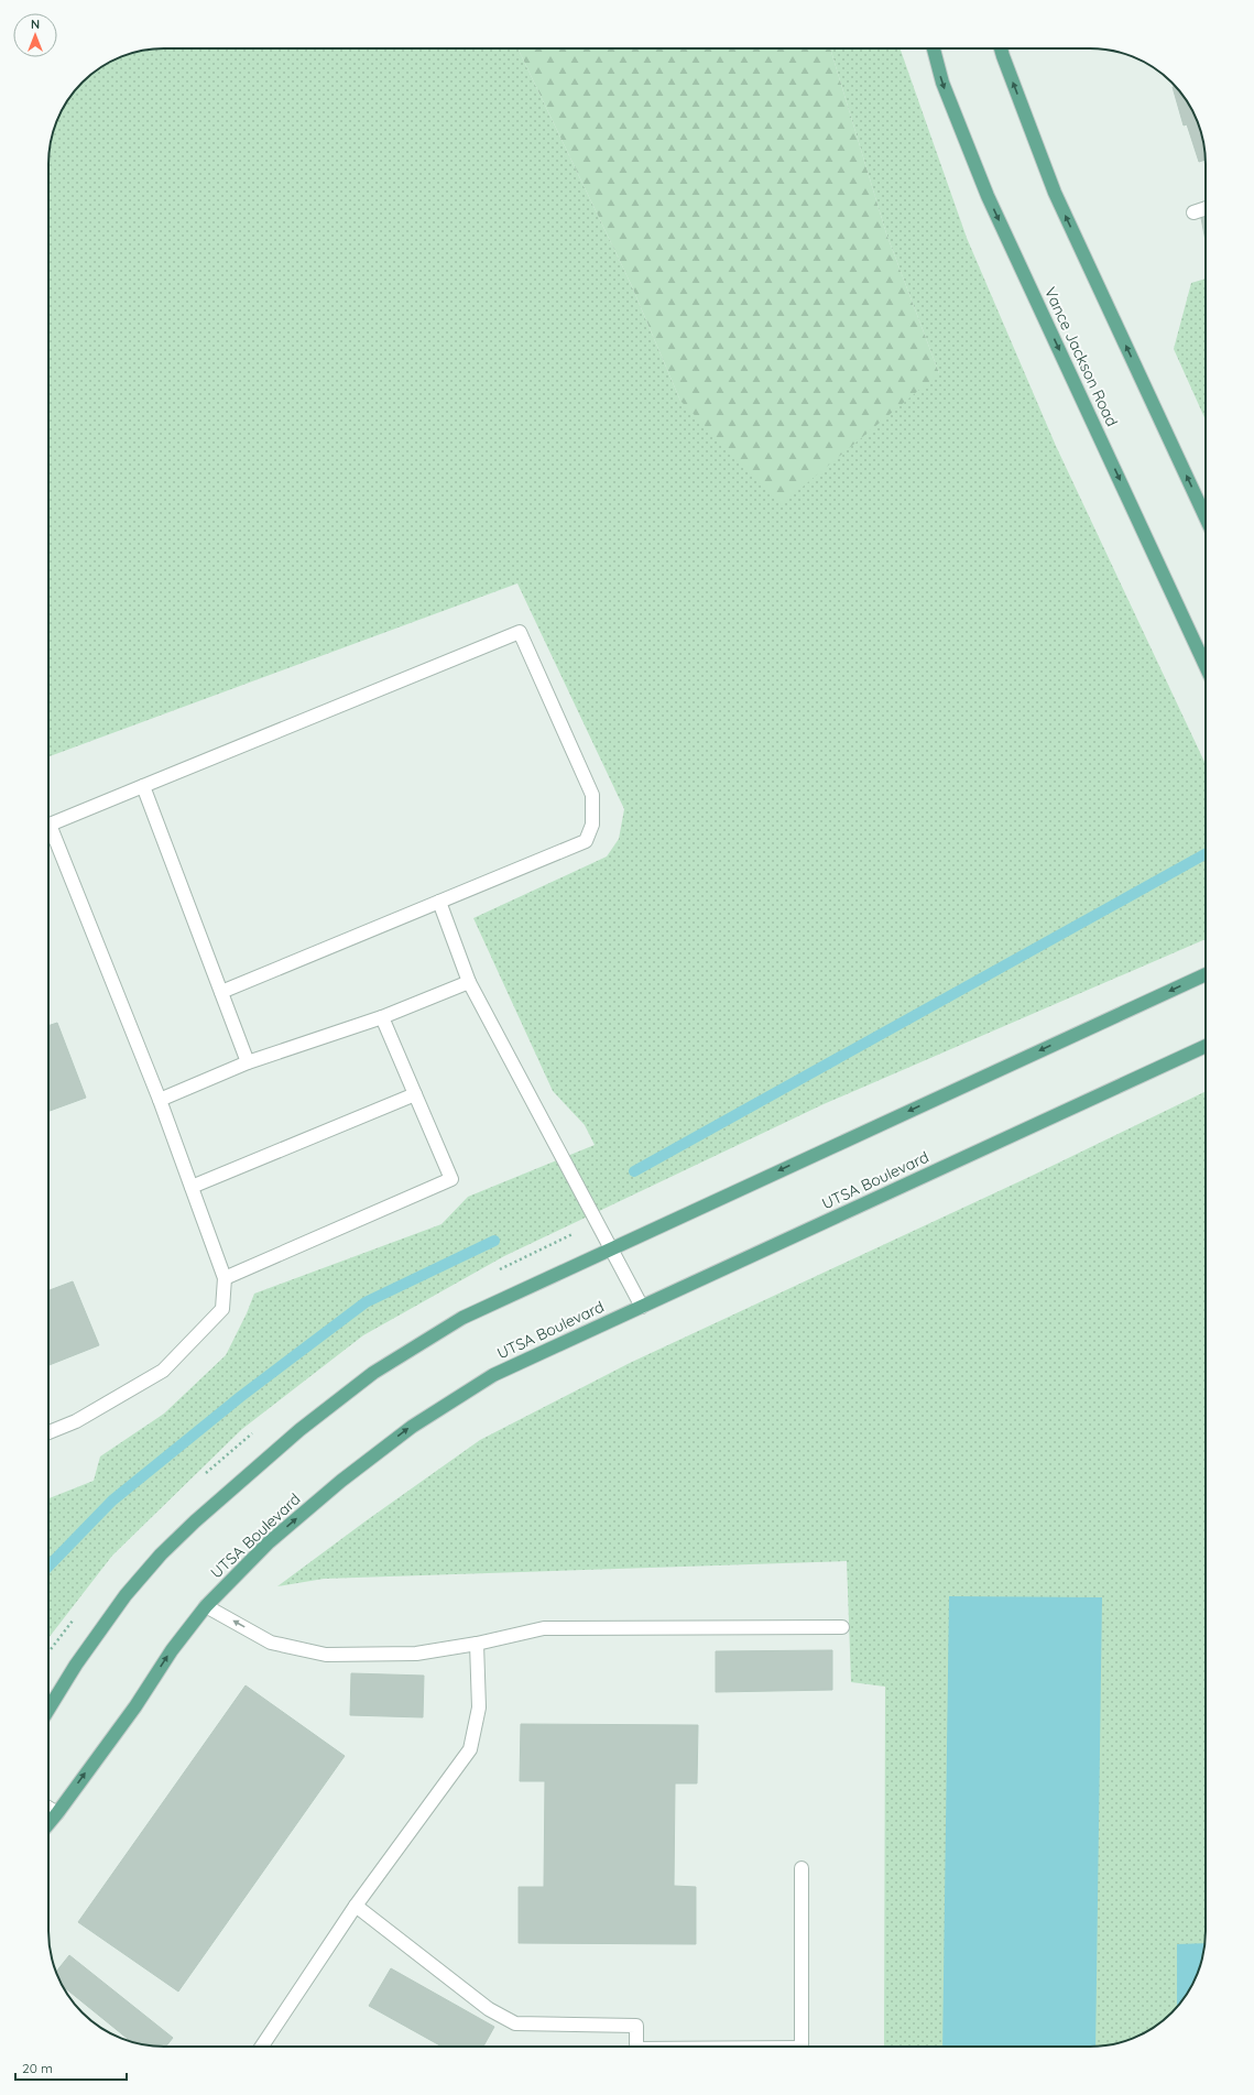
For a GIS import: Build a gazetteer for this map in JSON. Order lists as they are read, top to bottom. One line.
{"streets":{"main road":["Vance Jackson Road","UTSA Boulevard"]},"scale_bar":"20 m","north":"top"}
